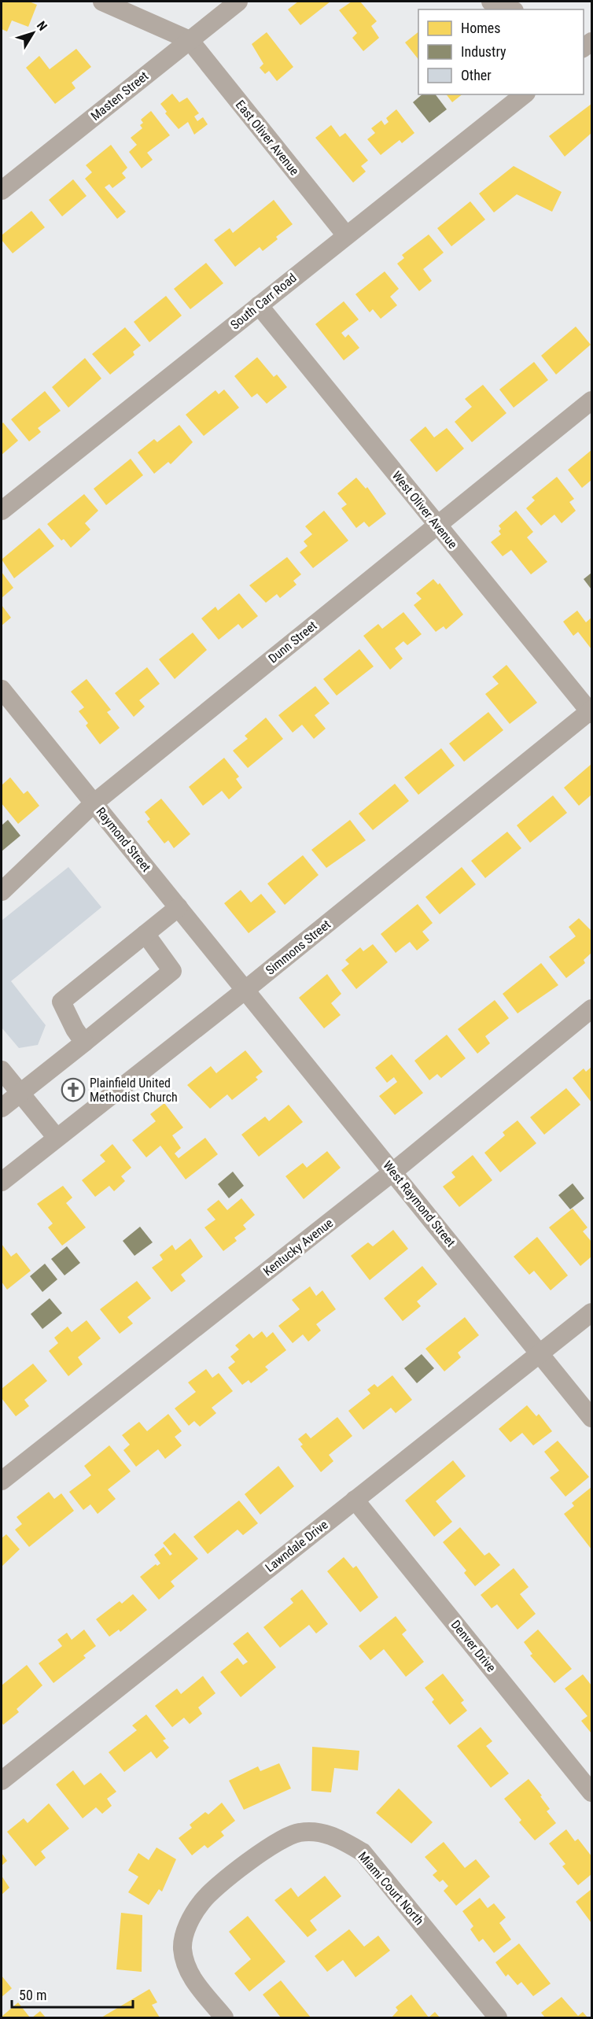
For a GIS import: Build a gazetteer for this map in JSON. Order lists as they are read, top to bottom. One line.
{"streets":{"street":["Masten Street","East Oliver Avenue","South Carr Road","West Oliver Avenue","Dunn Street","Raymond Street","Simmons Street","West Raymond Street","Kentucky Avenue","Lawndale Drive","Denver Drive","Miami Court North"]},"crossings":[["Masten Street","East Oliver Avenue"],["East Oliver Avenue","South Carr Road"],["South Carr Road","West Oliver Avenue"],["West Oliver Avenue","Dunn Street"],["West Oliver Avenue","Simmons Street"],["Dunn Street","Raymond Street"],["Raymond Street","Simmons Street"],["Raymond Street","West Raymond Street"],["Simmons Street","West Raymond Street"],["West Raymond Street","Kentucky Avenue"],["West Raymond Street","Lawndale Drive"],["Lawndale Drive","Denver Drive"]],"places":{"church":["Plainfield United Methodist Church"]},"legend":["Homes","Industry","Other"],"scale_bar":"50 m","north":"top right"}
